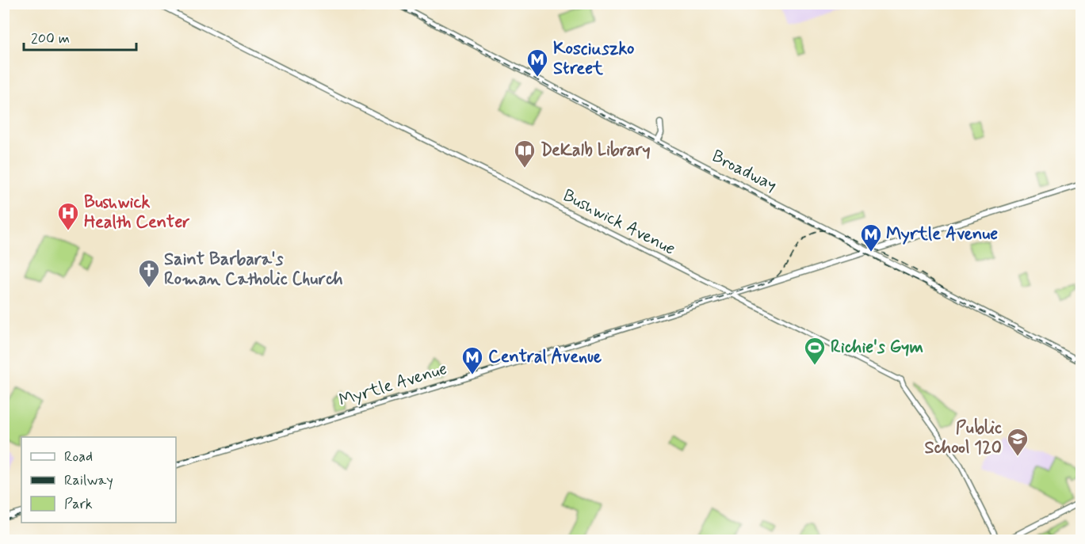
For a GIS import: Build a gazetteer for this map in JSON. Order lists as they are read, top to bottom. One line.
{"streets":{"main road":["Broadway","Bushwick Avenue","Myrtle Avenue"]},"crossings":[["Broadway","Myrtle Avenue"],["Bushwick Avenue","Myrtle Avenue"]],"places":{"metro station":["Kosciuszko Street","Myrtle Avenue","Central Avenue"],"library":["DeKalb Library"],"hospital":["Bushwick Health Center"],"church":["Saint Barbara's Roman Catholic Church"],"sports":["Richie's Gym"],"school or university":["Public School 120"]},"legend":["Road","Railway","Park"],"scale_bar":"200 m"}
